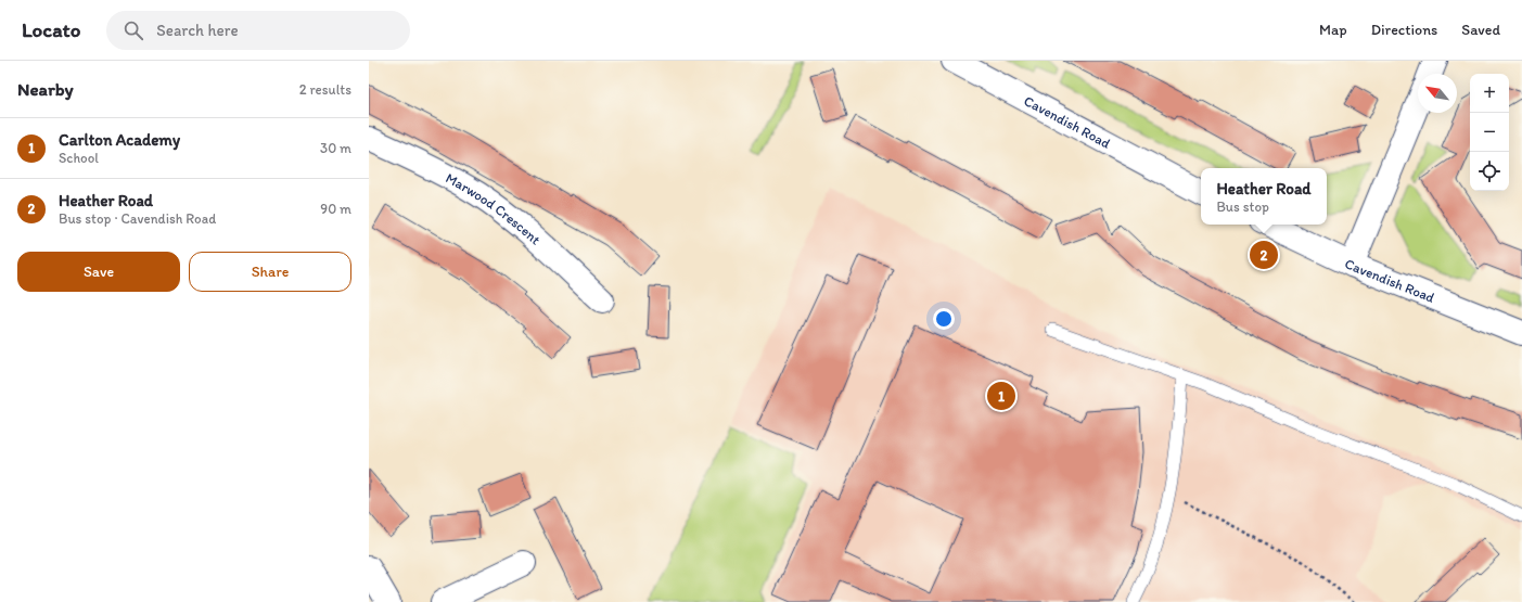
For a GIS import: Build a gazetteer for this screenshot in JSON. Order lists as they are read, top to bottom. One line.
{"streets":{"street":["Cavendish Road","Marwood Crescent"]},"north":"top left","page":{"header":"Locato","search":"Search here","nav":["Map","Directions","Saved"],"heading":["Nearby","2 results"],"map_buttons":["+","−"],"list":[{"mark":"1","name":"Carlton Academy","note":"School","value":"30 m"},{"mark":"2","name":"Heather Road","note":"Bus stop · Cavendish Road","value":"90 m"}],"popup":["Heather Road","Bus stop"],"buttons":["Save","Share"],"pins":["2","1"]}}
